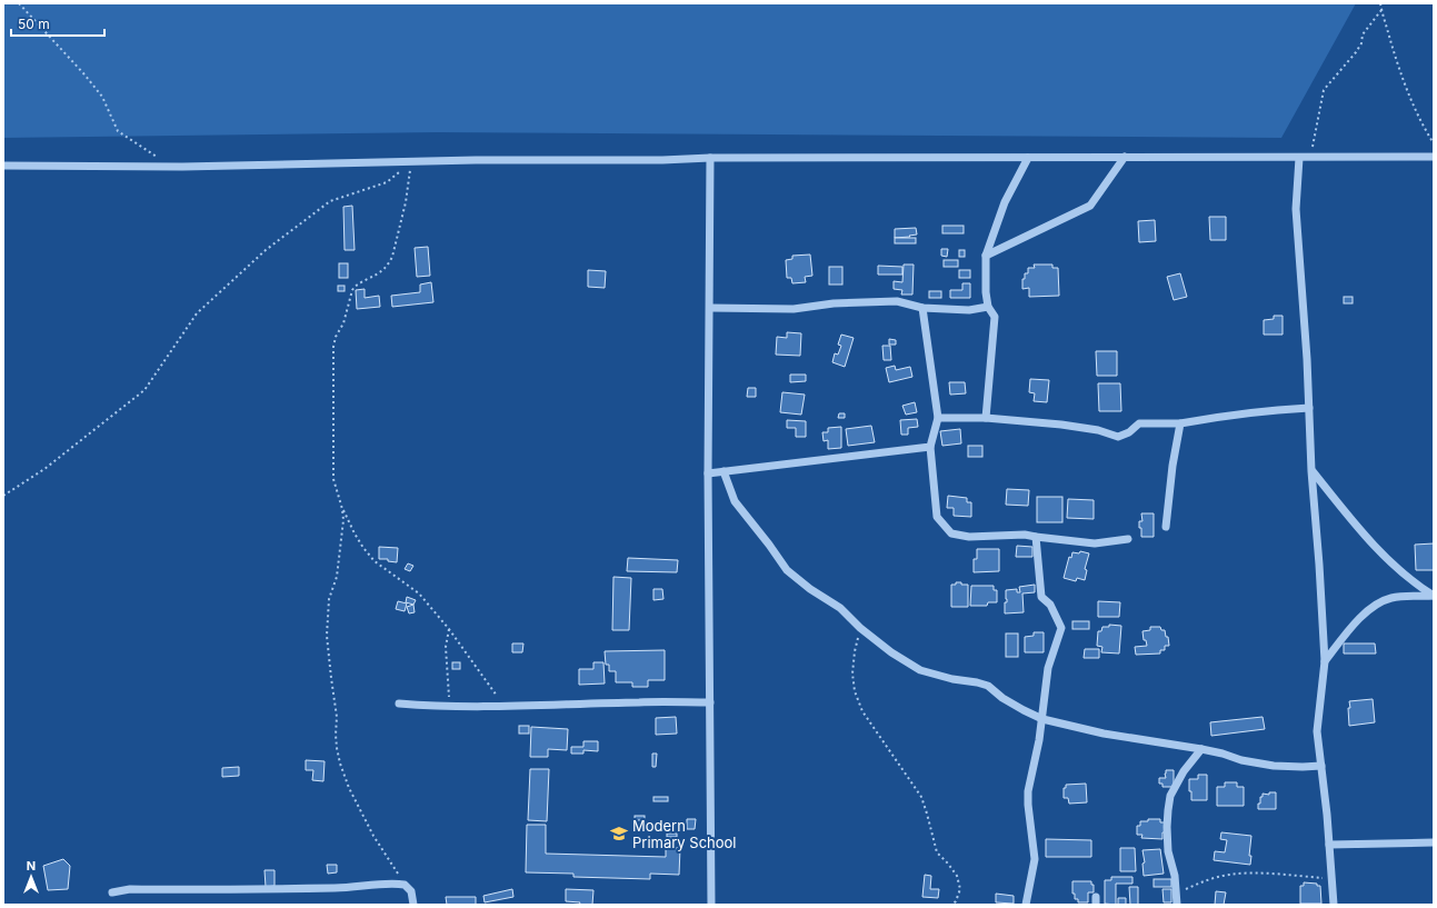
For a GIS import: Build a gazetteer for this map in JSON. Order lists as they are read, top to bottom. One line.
{"places":{"school or university":["Modern Primary School"]},"scale_bar":"50 m","north":"top"}
